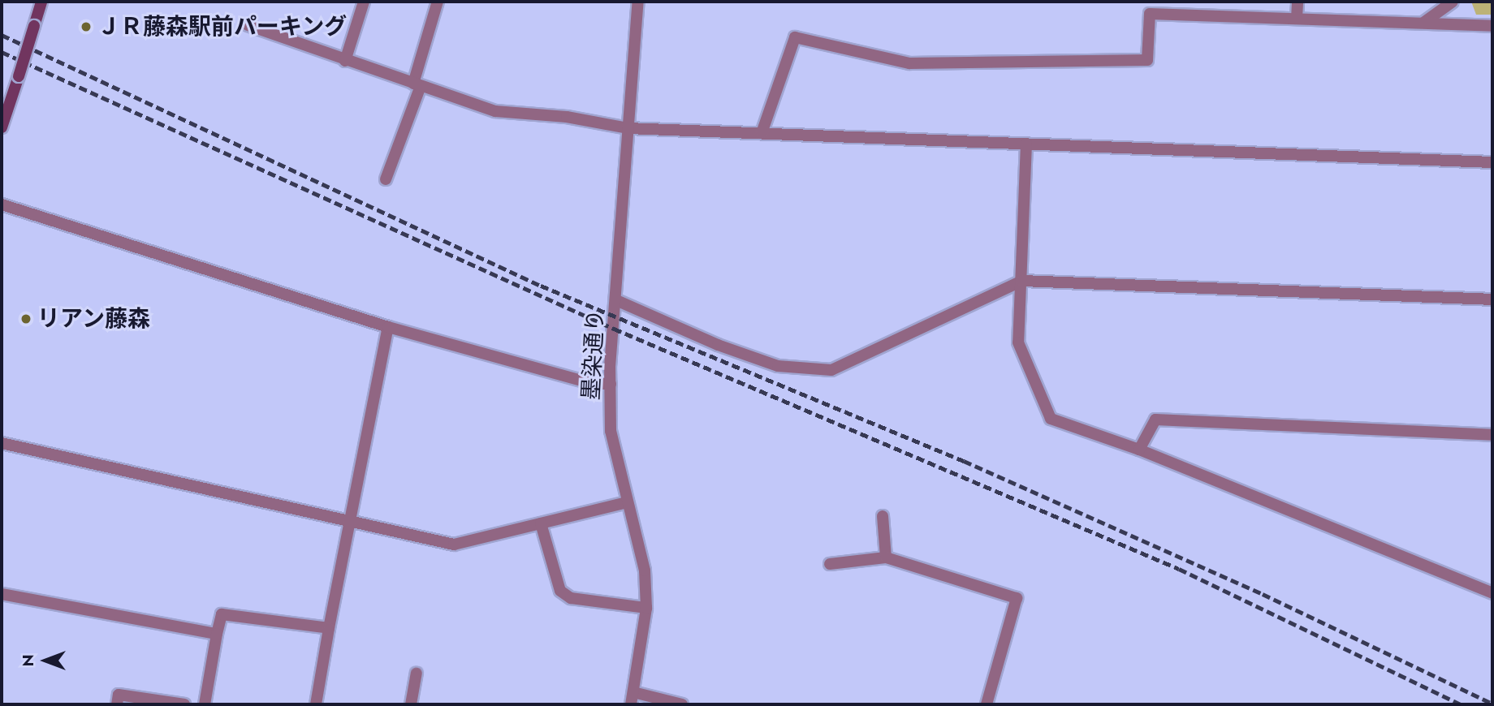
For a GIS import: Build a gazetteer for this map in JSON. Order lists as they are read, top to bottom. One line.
{"streets":{"street":["墨染通り"]},"places":["ＪＲ藤森駅前パーキング","リアン藤森"],"north":"left"}
